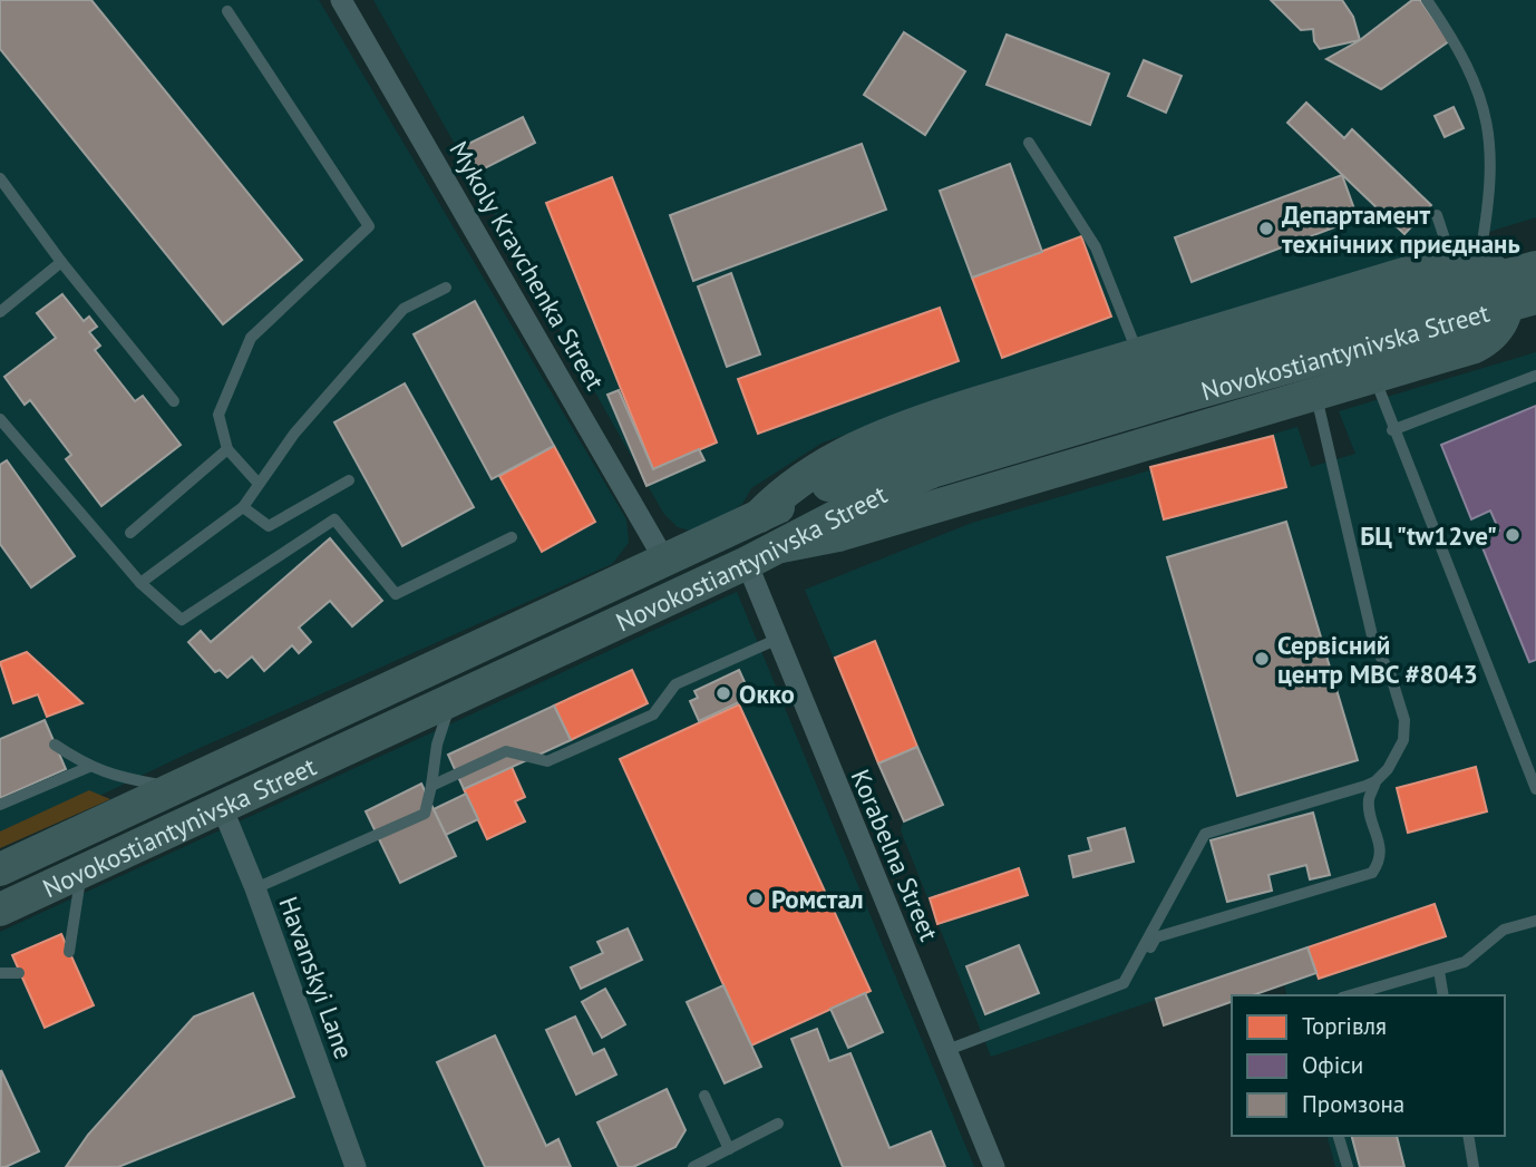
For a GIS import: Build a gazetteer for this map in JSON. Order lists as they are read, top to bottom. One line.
{"streets":{"main road":["Novokostiantynivska Street"],"street":["Mykoly Kravchenka Street","Korabelna Street","Havanskyi Lane"]},"crossings":[["Mykoly Kravchenka Street","Novokostiantynivska Street"],["Novokostiantynivska Street","Korabelna Street"],["Novokostiantynivska Street","Havanskyi Lane"]],"places":["Департамент технічних приєднань","БЦ \"tw12ve\"","Сервісний центр МВС #8043","Окко","Ромстал"],"legend":["Торгівля","Офіси","Промзона"]}
